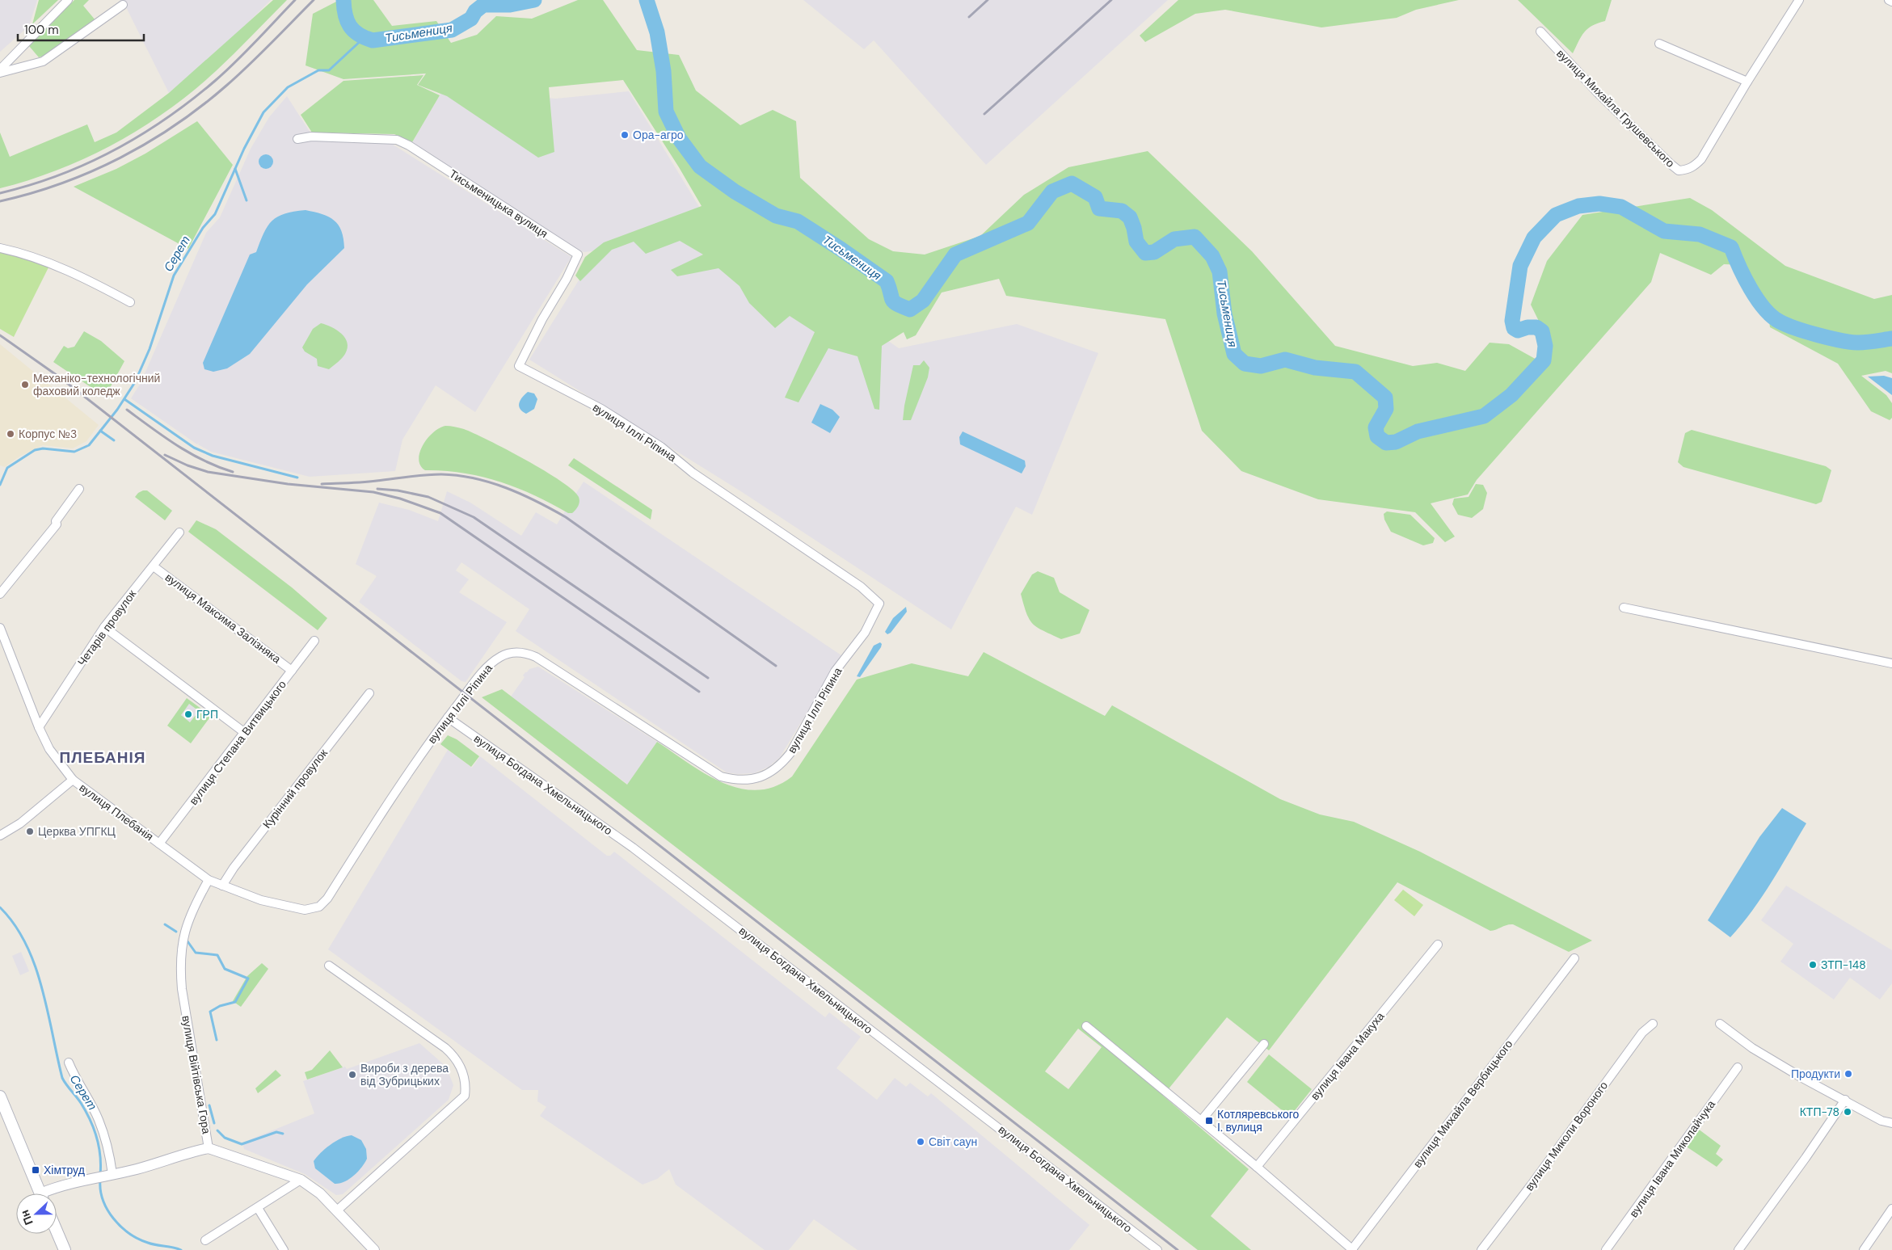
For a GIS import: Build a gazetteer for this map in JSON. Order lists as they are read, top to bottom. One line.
{"streets":{"street":["вулиця Михайла Грушевського","Тисьменицька вулиця","вулиця Іллі Ріпина","вулиця Максима Залізняка","Четарів провулок","вулиця Степана Витвицького","вулиця Богдана Хмельницького","Курінний провулок","вулиця Плебанія","вулиця Івана Макуха","вулиця Війтівська Гора","вулиця Михайла Вербицького","вулиця Миколи Вороного","вулиця Івана Миколайчука"]},"crossings":[["Тисьменицька вулиця","вулиця Іллі Ріпина"],["вулиця Іллі Ріпина","вулиця Богдана Хмельницького"],["вулиця Іллі Ріпина","вулиця Плебанія"],["вулиця Максима Залізняка","Четарів провулок"],["вулиця Максима Залізняка","вулиця Степана Витвицького"],["Четарів провулок","вулиця Плебанія"],["вулиця Степана Витвицького","вулиця Плебанія"],["Курінний провулок","вулиця Плебанія"],["вулиця Плебанія","вулиця Війтівська Гора"]],"districts":["ПЛЕБАНІЯ"],"water":["Тисьмениця","Серет"],"places":{"other":["Ора-агро","Механіко-технологічний фаховий коледж","Корпус №3","ГРП","Церква УПГКЦ","ЗТП-148","Продукти","Вироби з дерева від Зубрицьких","КТП-78","Світ саун"],"transit":["Котляревського І. вулиця","Хімтруд"]},"scale_bar":"100 m","north":"left"}
